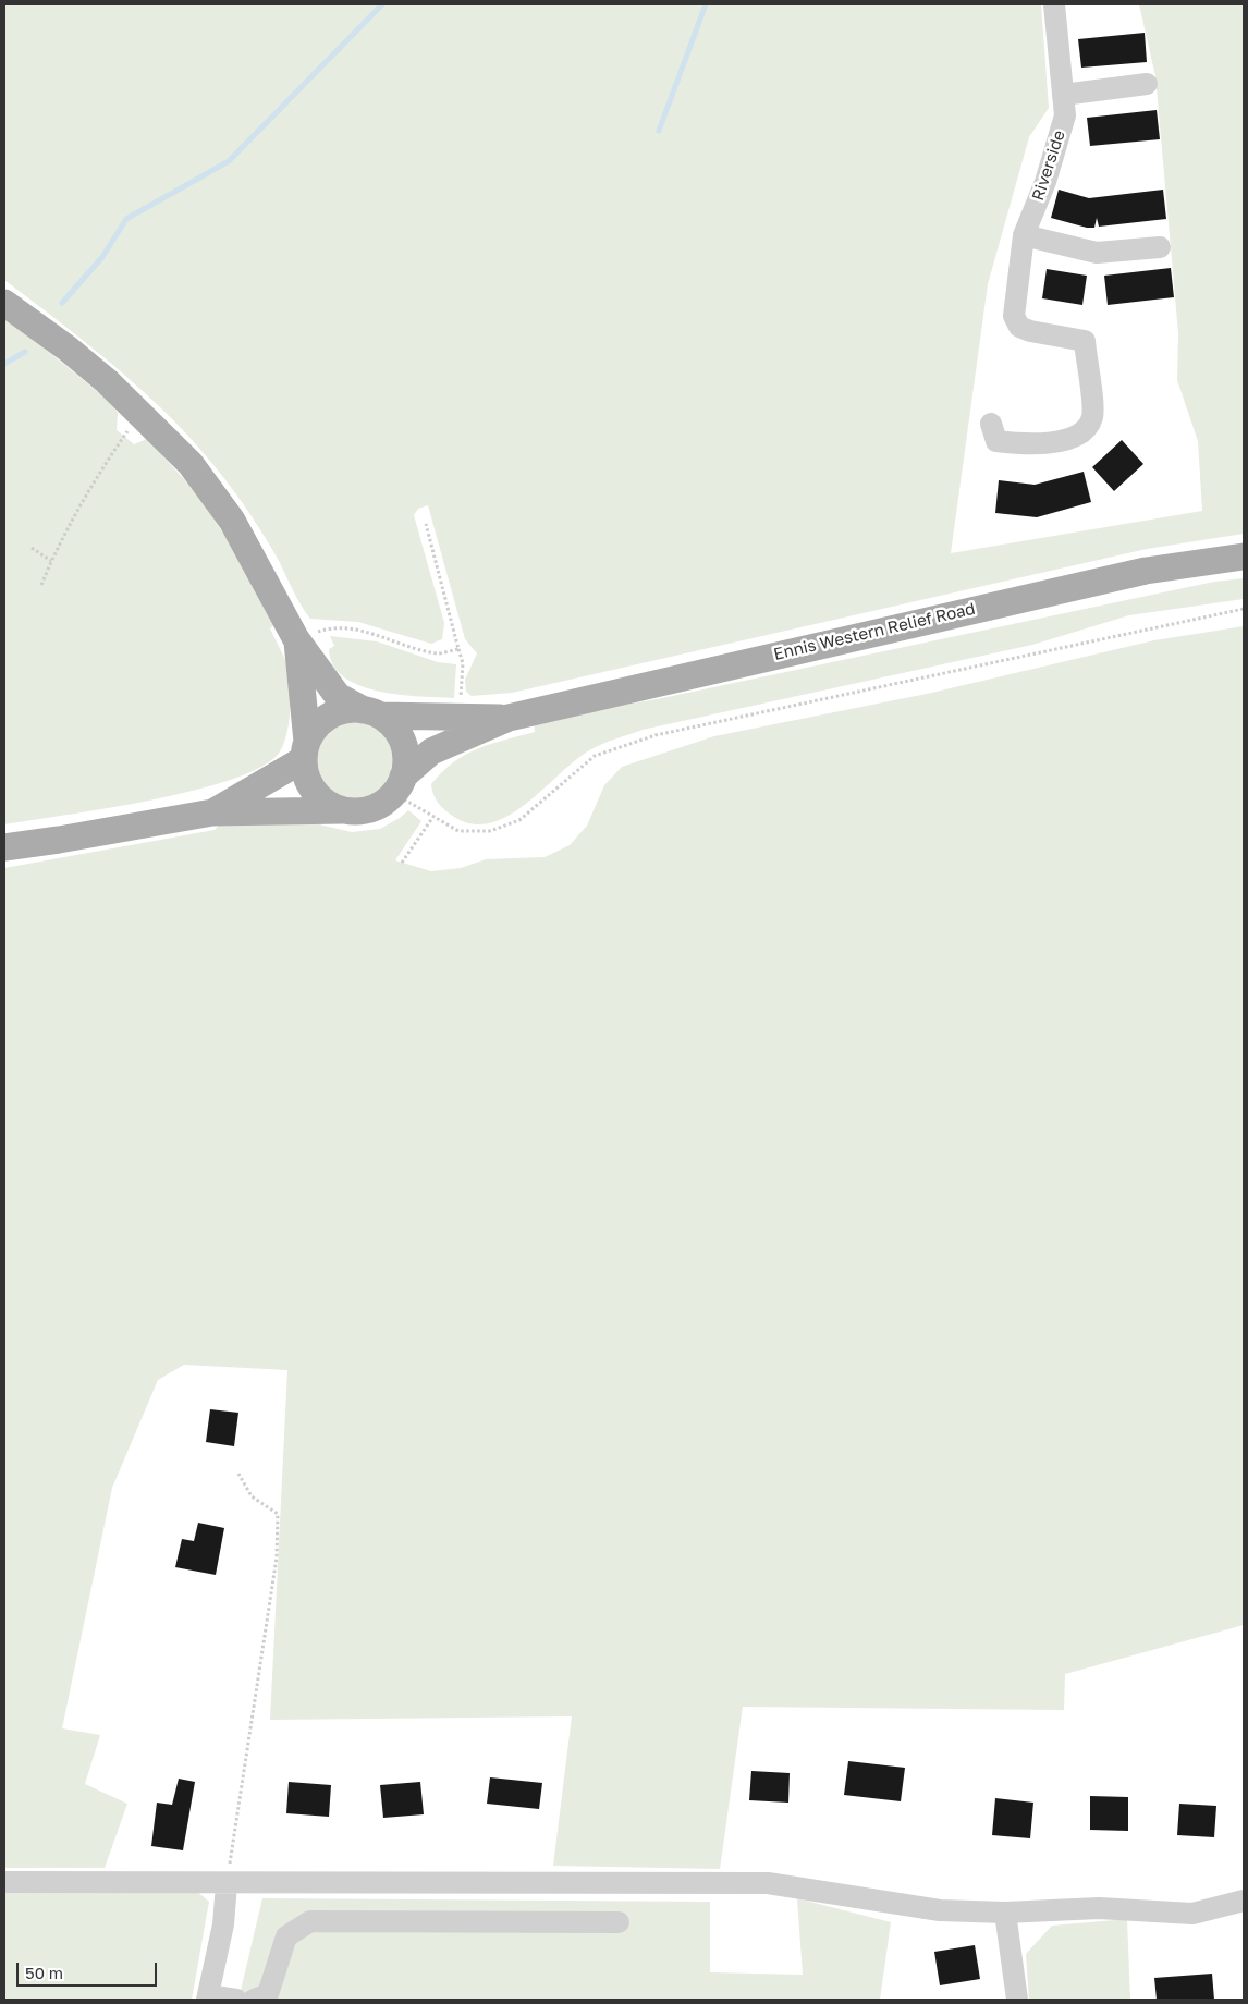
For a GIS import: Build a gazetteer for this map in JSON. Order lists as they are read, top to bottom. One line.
{"streets":{"main road":["Ennis Western Relief Road"],"street":["Riverside"]},"scale_bar":"50 m"}
